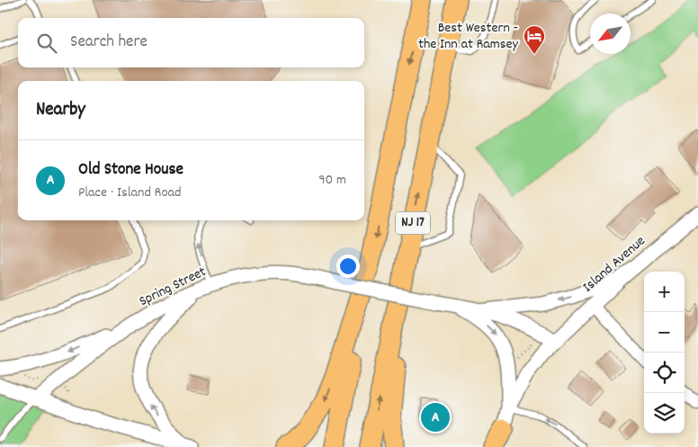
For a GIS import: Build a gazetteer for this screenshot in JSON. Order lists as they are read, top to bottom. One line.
{"streets":{"highway":["NJ 17"],"street":["Island Avenue","Spring Street"]},"crossings":[["Island Avenue","Spring Street"]],"places":{"hotel":["Best Western - the Inn at Ramsey"]},"north":"bottom left","page":{"search":"Search here","heading":"Nearby","list":[{"mark":"A","name":"Old Stone House","note":"Place · Island Road","value":"90 m"}],"map_buttons":["+","−"],"pins":"A"}}
